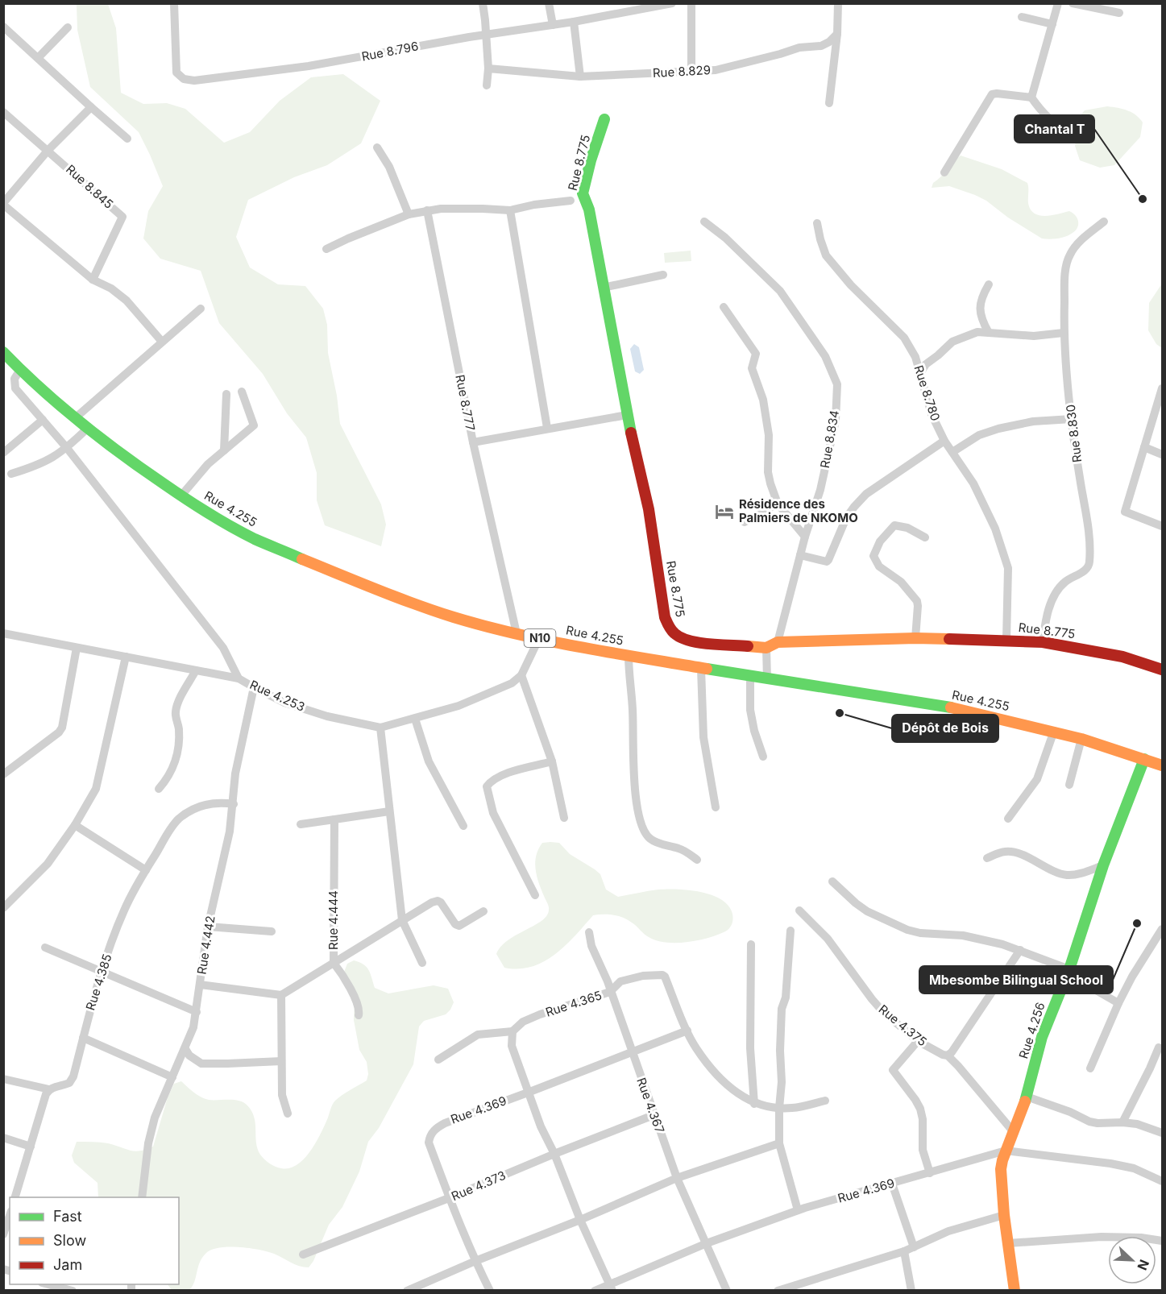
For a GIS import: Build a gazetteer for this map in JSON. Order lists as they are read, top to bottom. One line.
{"streets":{"main road":["Rue 8.775","Rue 4.255","N10","Rue 4.256"],"street":["Rue 8.796","Rue 8.829","Rue 8.845","Rue 8.780","Rue 8.777","Rue 8.830","Rue 8.834","Rue 4.253","Rue 4.444","Rue 4.442","Rue 4.385","Rue 4.365","Rue 4.375","Rue 4.367","Rue 4.369","Rue 4.373"]},"crossings":[["Rue 8.775","Rue 8.780"],["Rue 8.775","Rue 8.777"],["Rue 8.775","Rue 8.830"],["Rue 8.775","Rue 8.834"],["Rue 4.255","Rue 4.253"],["Rue 4.255","Rue 4.256"],["Rue 4.253","Rue 4.442"],["Rue 4.442","Rue 4.385"],["Rue 4.365","Rue 4.367"],["Rue 4.365","Rue 4.369"],["Rue 4.375","Rue 4.256"],["Rue 4.256","Rue 4.369"],["Rue 4.367","Rue 4.369"],["Rue 4.367","Rue 4.373"],["Rue 4.369","Rue 4.373"]],"places":{"other":["Chantal T","Dépôt de Bois","Mbesombe Bilingual School"],"hotel":["Résidence des Palmiers de NKOMO"]},"legend":["Fast","Slow","Jam"],"north":"bottom right"}
